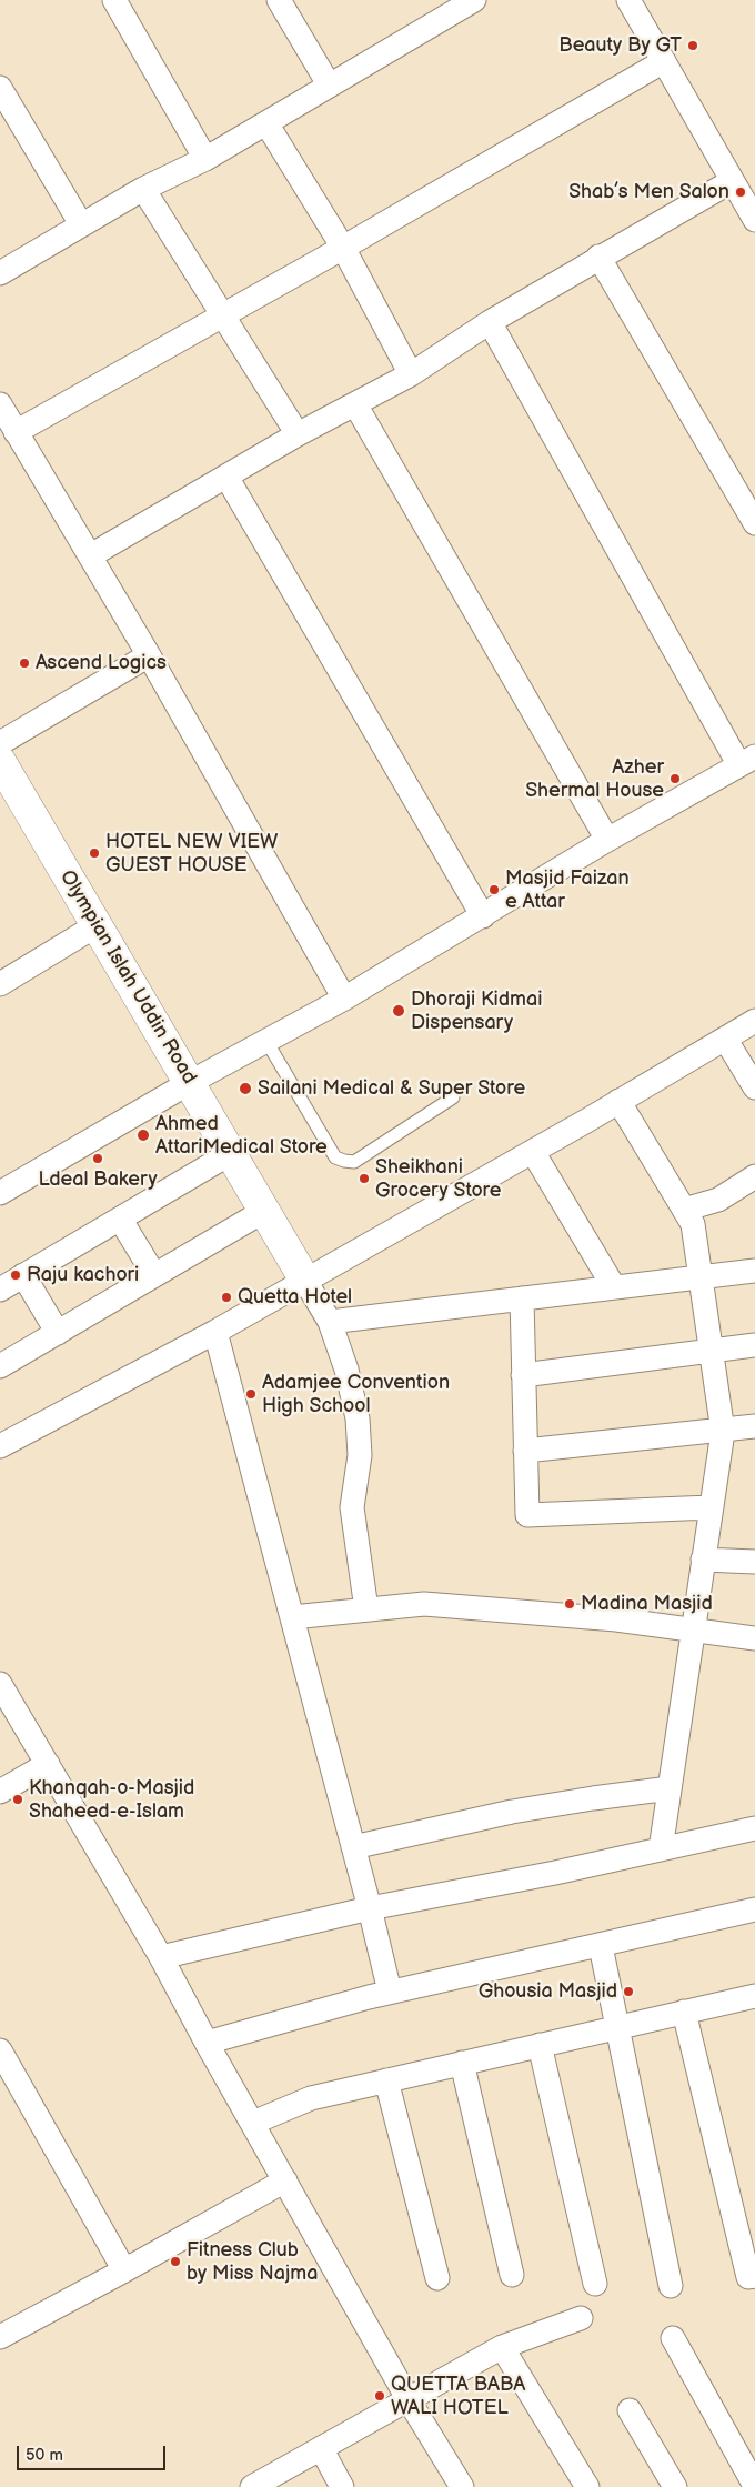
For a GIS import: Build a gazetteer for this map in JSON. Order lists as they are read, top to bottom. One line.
{"streets":{"street":["Olympian Islah Uddin Road"]},"places":["Beauty By GT","Shab’s Men Salon","Ascend Logics","Azher Shermal House","HOTEL NEW VIEW GUEST HOUSE","Masjid Faizan e Attar","Dhoraji Kidmai Dispensary","Sailani Medical & Super Store","Ahmed AttariMedical Store","Ldeal Bakery","Sheikhani Grocery Store","Raju kachori","Quetta Hotel","Adamjee Convention High School","Madina Masjid","Khanqah-o-Masjid Shaheed-e-Islam","Ghousia Masjid","Fitness Club by Miss Najma","QUETTA BABA WALI HOTEL"],"scale_bar":"50 m"}
